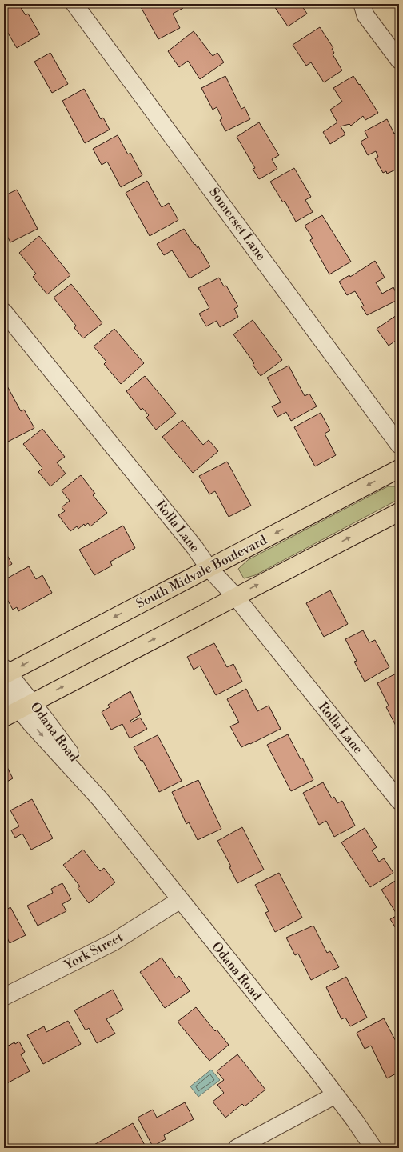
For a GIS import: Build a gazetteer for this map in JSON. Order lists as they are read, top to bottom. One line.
{"streets":{"main road":["South Midvale Boulevard"],"street":["Somerset Lane","Rolla Lane","Odana Road","York Street"]},"crossings":[["Rolla Lane","South Midvale Boulevard"],["South Midvale Boulevard","Odana Road"],["Odana Road","York Street"]]}
